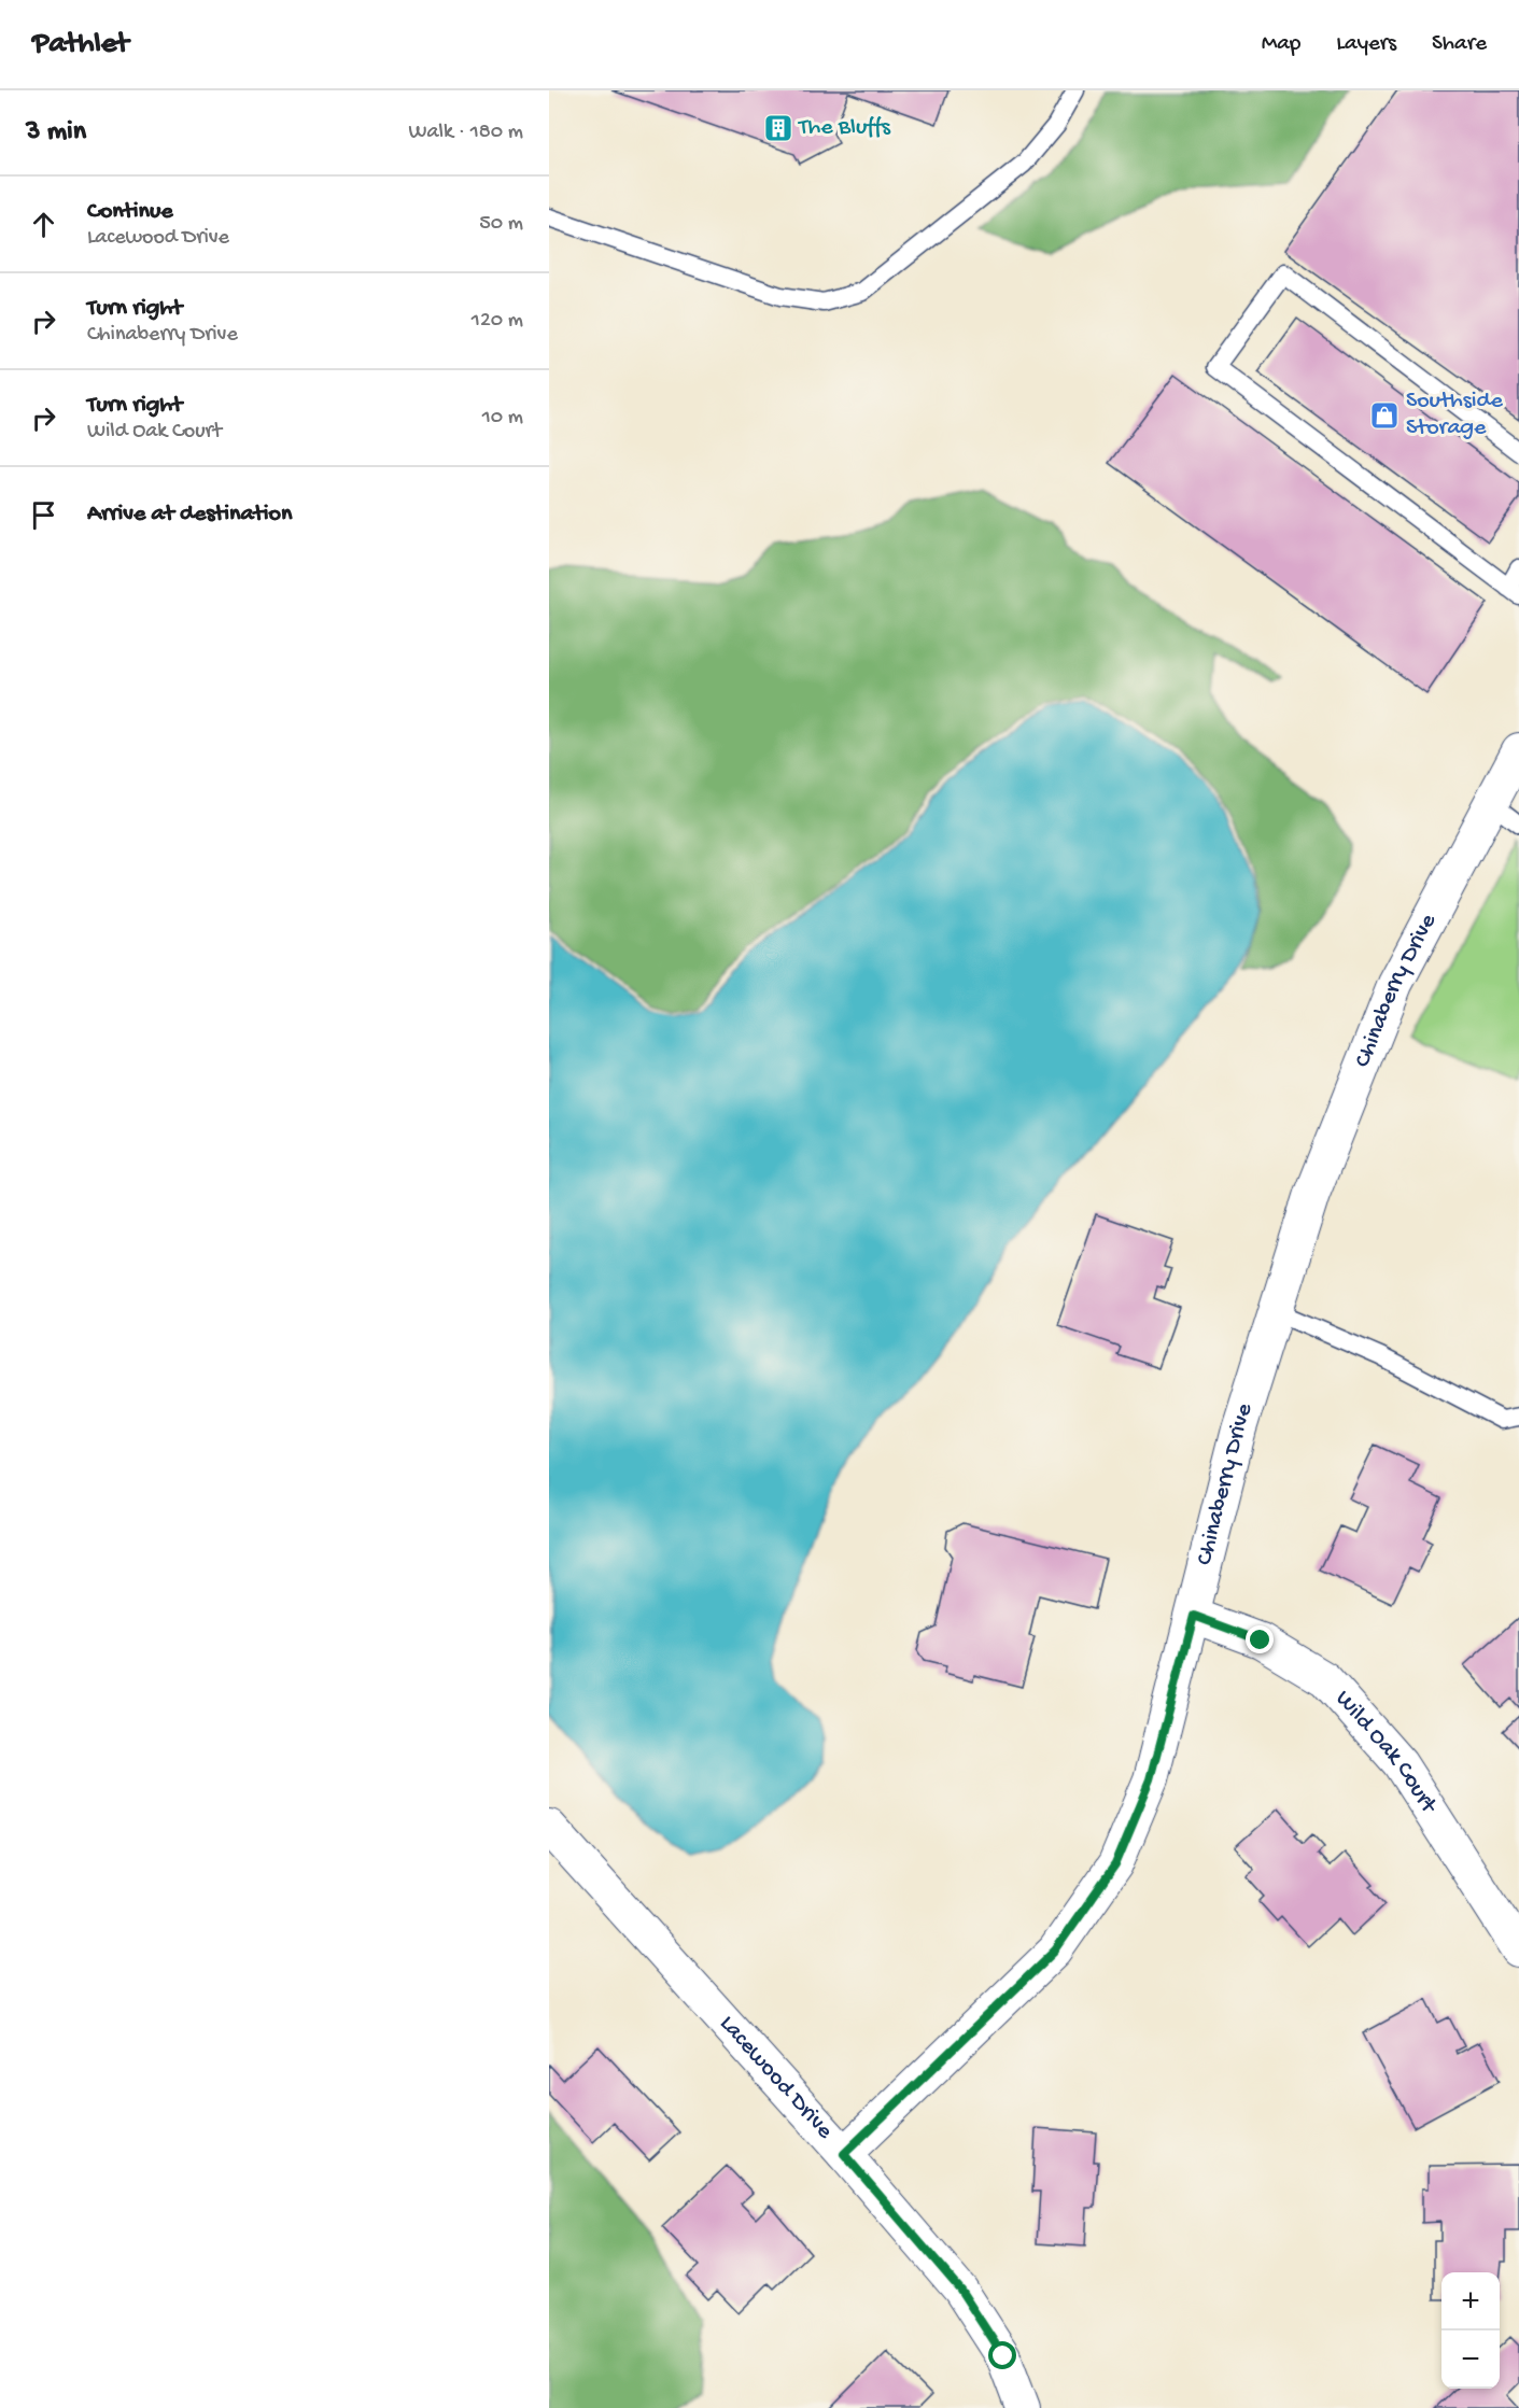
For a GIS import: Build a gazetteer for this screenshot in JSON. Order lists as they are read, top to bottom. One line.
{"streets":{"street":["Chinaberry Drive","Wild Oak Court","Lacewood Drive"]},"crossings":[["Chinaberry Drive","Wild Oak Court"],["Chinaberry Drive","Lacewood Drive"]],"places":{"building":["The Bluffs"],"shop":["Southside Storage"]},"page":{"header":"Pathlet","nav":["Map","Layers","Share"],"heading":["3 min","Walk · 180 m"],"list":[["Continue","Lacewood Drive","50 m"],["Turn right","Chinaberry Drive","120 m"],["Turn right","Wild Oak Court","10 m"],"Arrive at destination"],"map_buttons":["+","−"]}}
